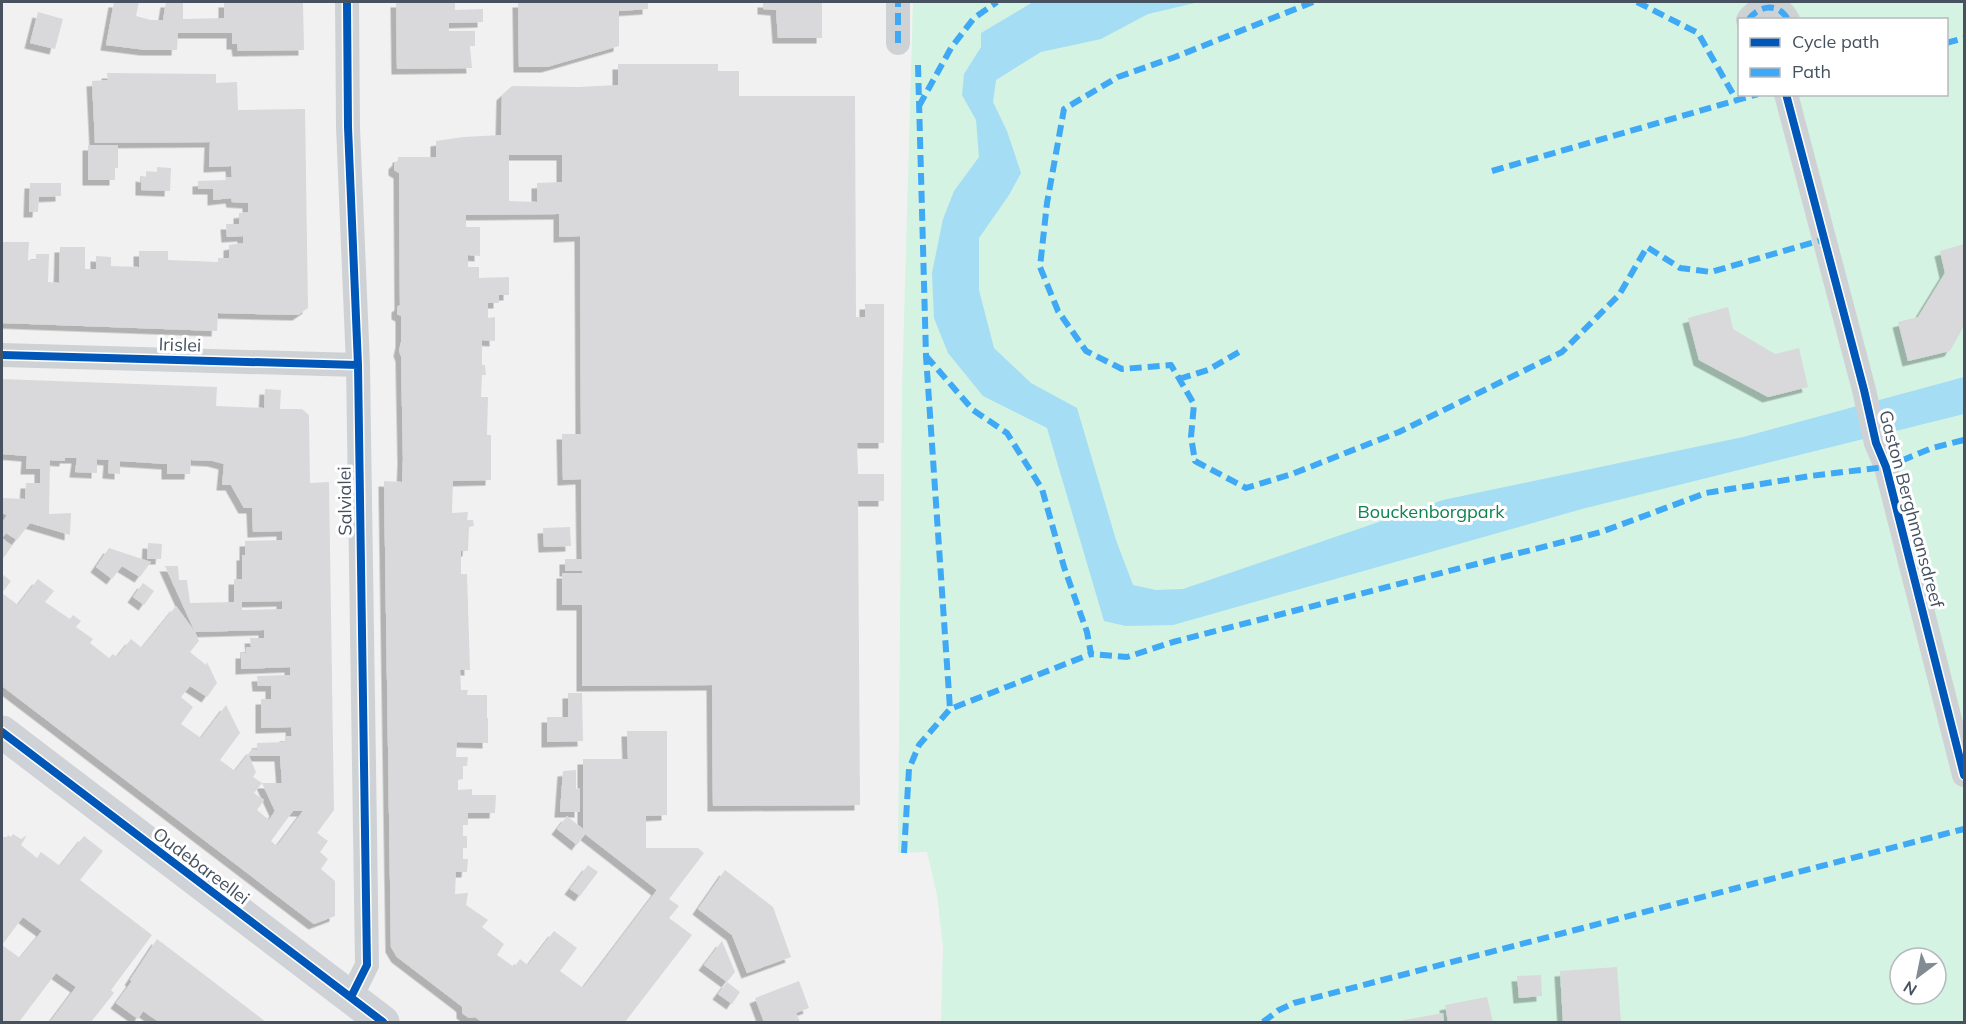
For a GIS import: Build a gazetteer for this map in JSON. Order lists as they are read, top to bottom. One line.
{"streets":{"main road":["Oudebareellei"],"street":["Irislei","Salvialei","Gaston Berghmansdreef"]},"crossings":[["Irislei","Salvialei"],["Salvialei","Oudebareellei"]],"parks":["Bouckenborgpark"],"legend":["Cycle path","Path"],"north":"bottom left"}
